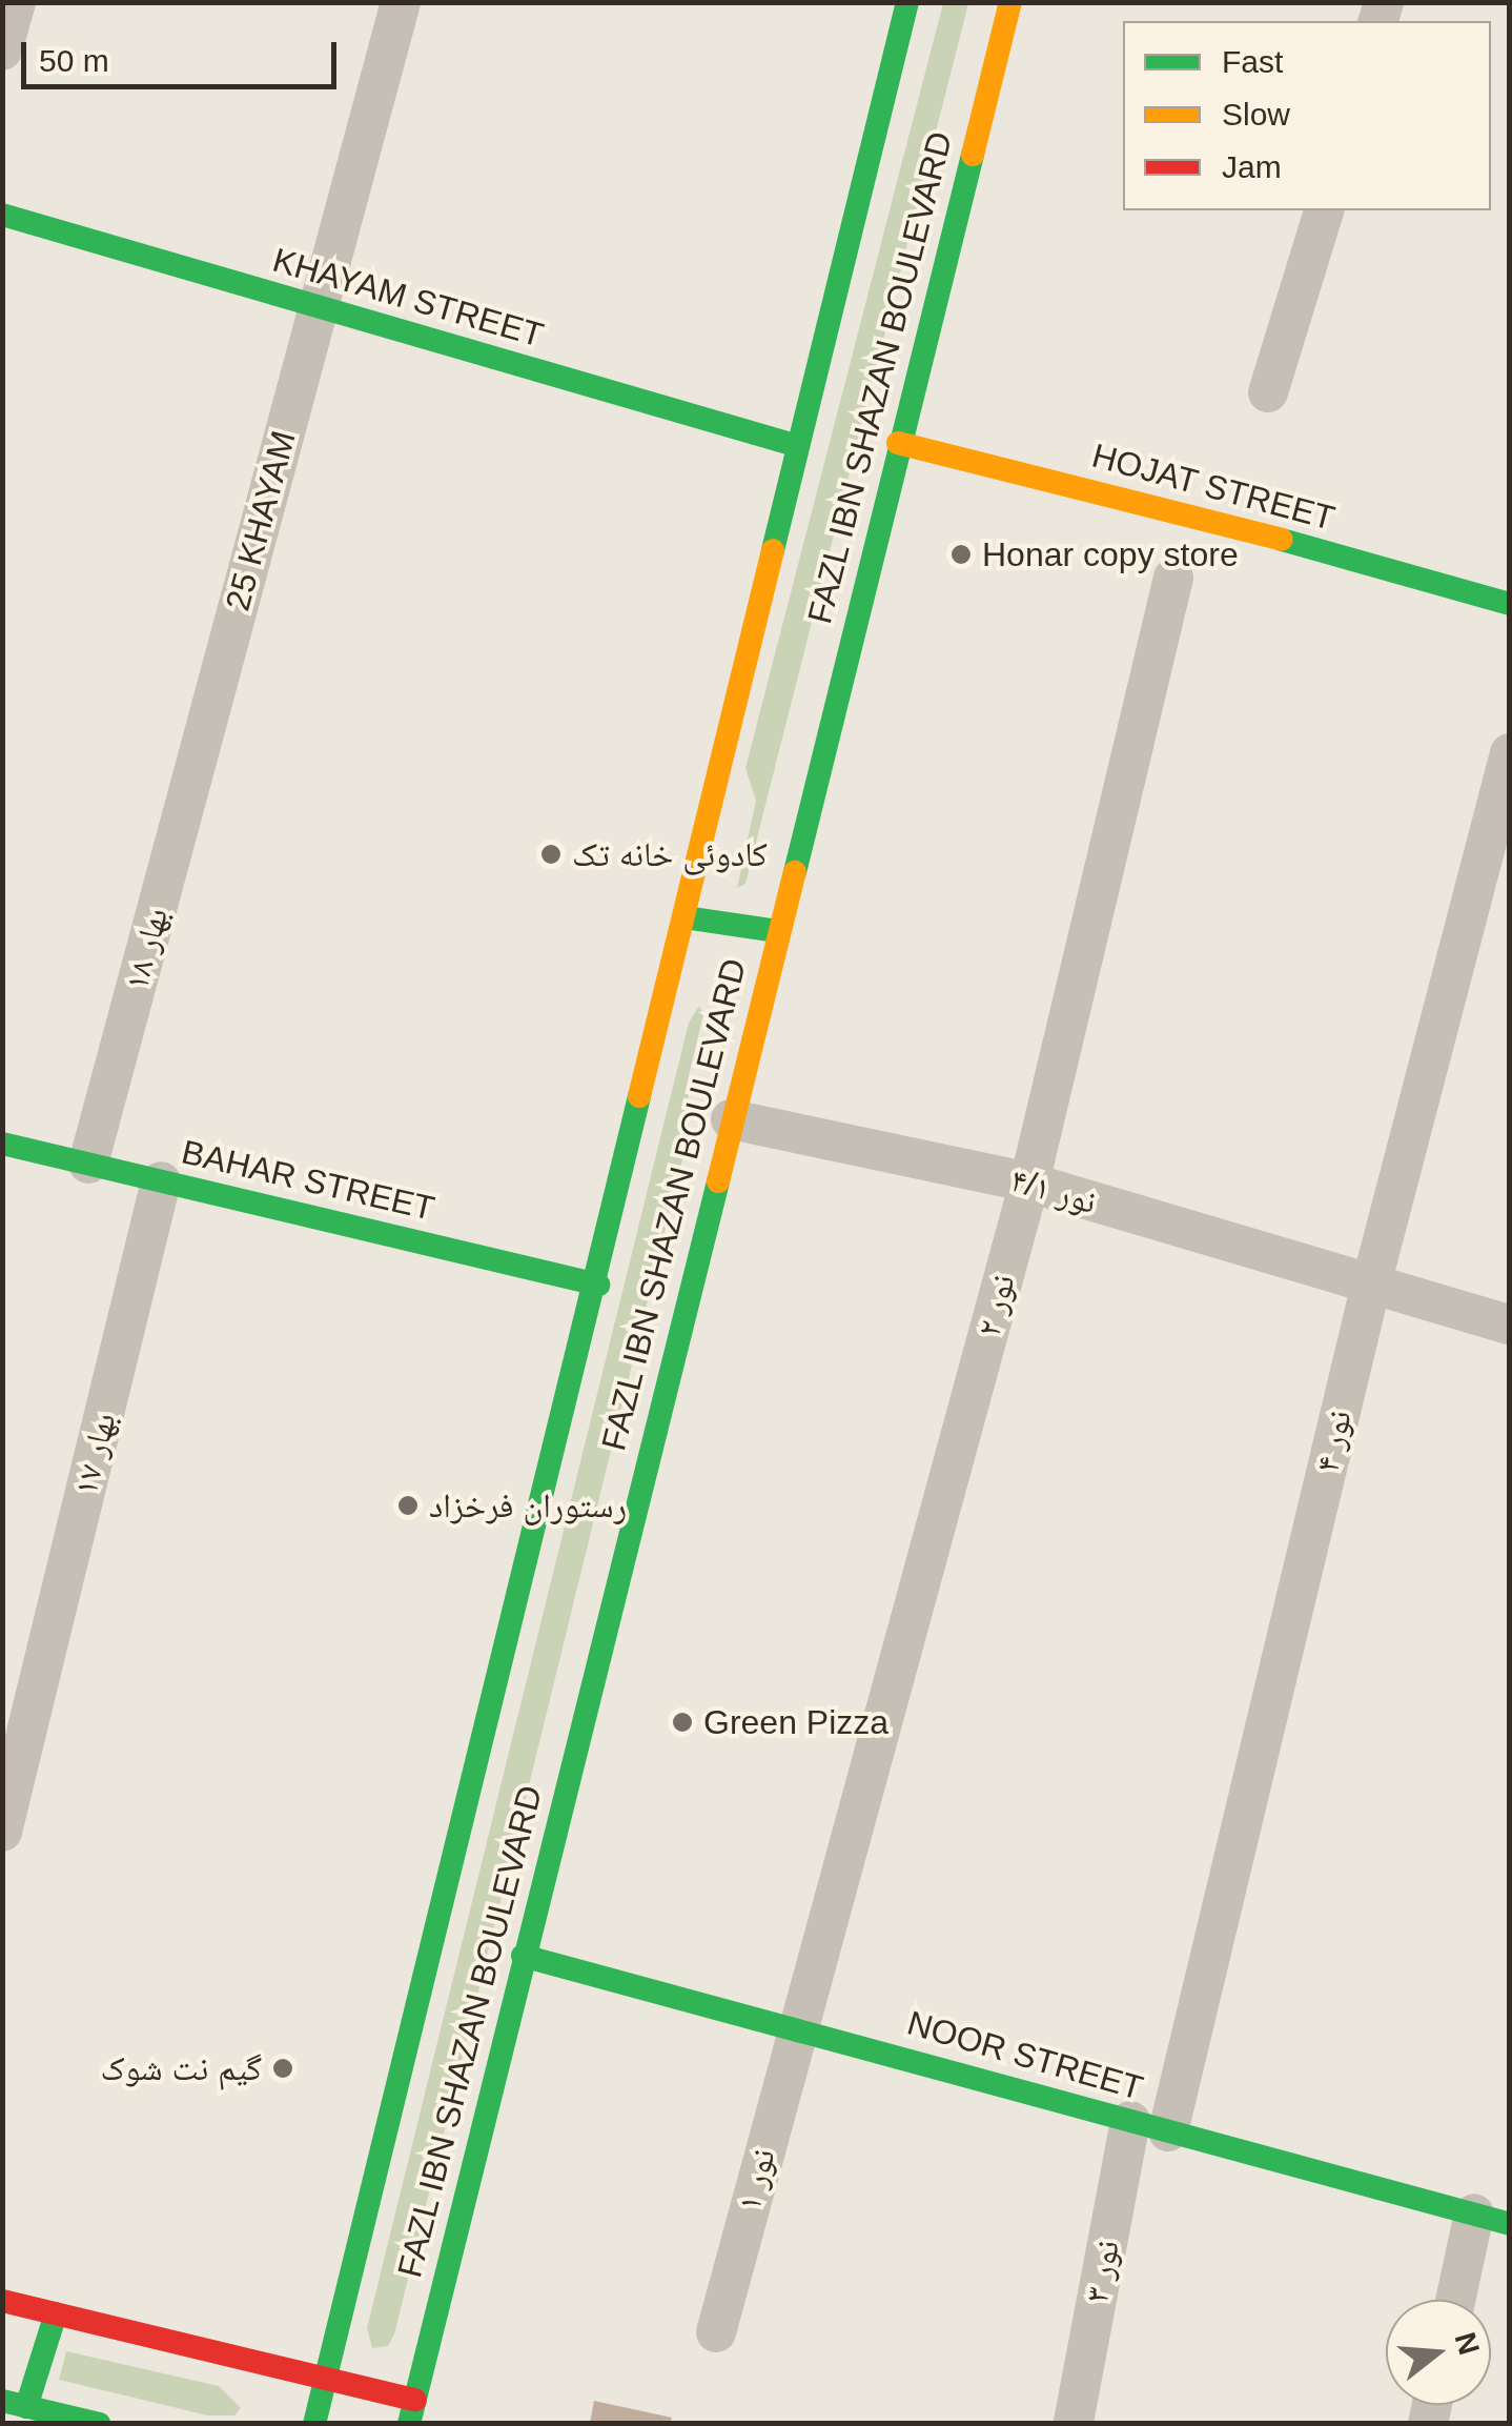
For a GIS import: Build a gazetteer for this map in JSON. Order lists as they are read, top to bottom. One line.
{"streets":{"main road":["KHAYAM STREET","FAZL IBN SHAZAN BOULEVARD","HOJAT STREET","BAHAR STREET","NOOR STREET"],"street":["25 KHAYAM","بهار ۱۸","نور ۴/۱","نور ۲","نور ۴","بهار ۱۷","نور ۱","نور ۳"]},"crossings":[["KHAYAM STREET","FAZL IBN SHAZAN BOULEVARD"],["KHAYAM STREET","25 KHAYAM"],["FAZL IBN SHAZAN BOULEVARD","HOJAT STREET"],["FAZL IBN SHAZAN BOULEVARD","BAHAR STREET"],["FAZL IBN SHAZAN BOULEVARD","نور ۴/۱"],["FAZL IBN SHAZAN BOULEVARD","NOOR STREET"],["25 KHAYAM","بهار ۱۸"],["بهار ۱۸","BAHAR STREET"],["BAHAR STREET","بهار ۱۷"],["نور ۴/۱","نور ۲"],["نور ۴/۱","نور ۴"],["نور ۲","NOOR STREET"],["نور ۲","نور ۱"],["نور ۴","NOOR STREET"],["نور ۴","نور ۳"],["NOOR STREET","نور ۱"],["NOOR STREET","نور ۳"]],"places":["Honar copy store","کادوئی خانه تک","رستوران فرخزاد","Green Pizza","گیم نت شوک"],"legend":["Fast","Slow","Jam"],"scale_bar":"50 m","north":"right"}
